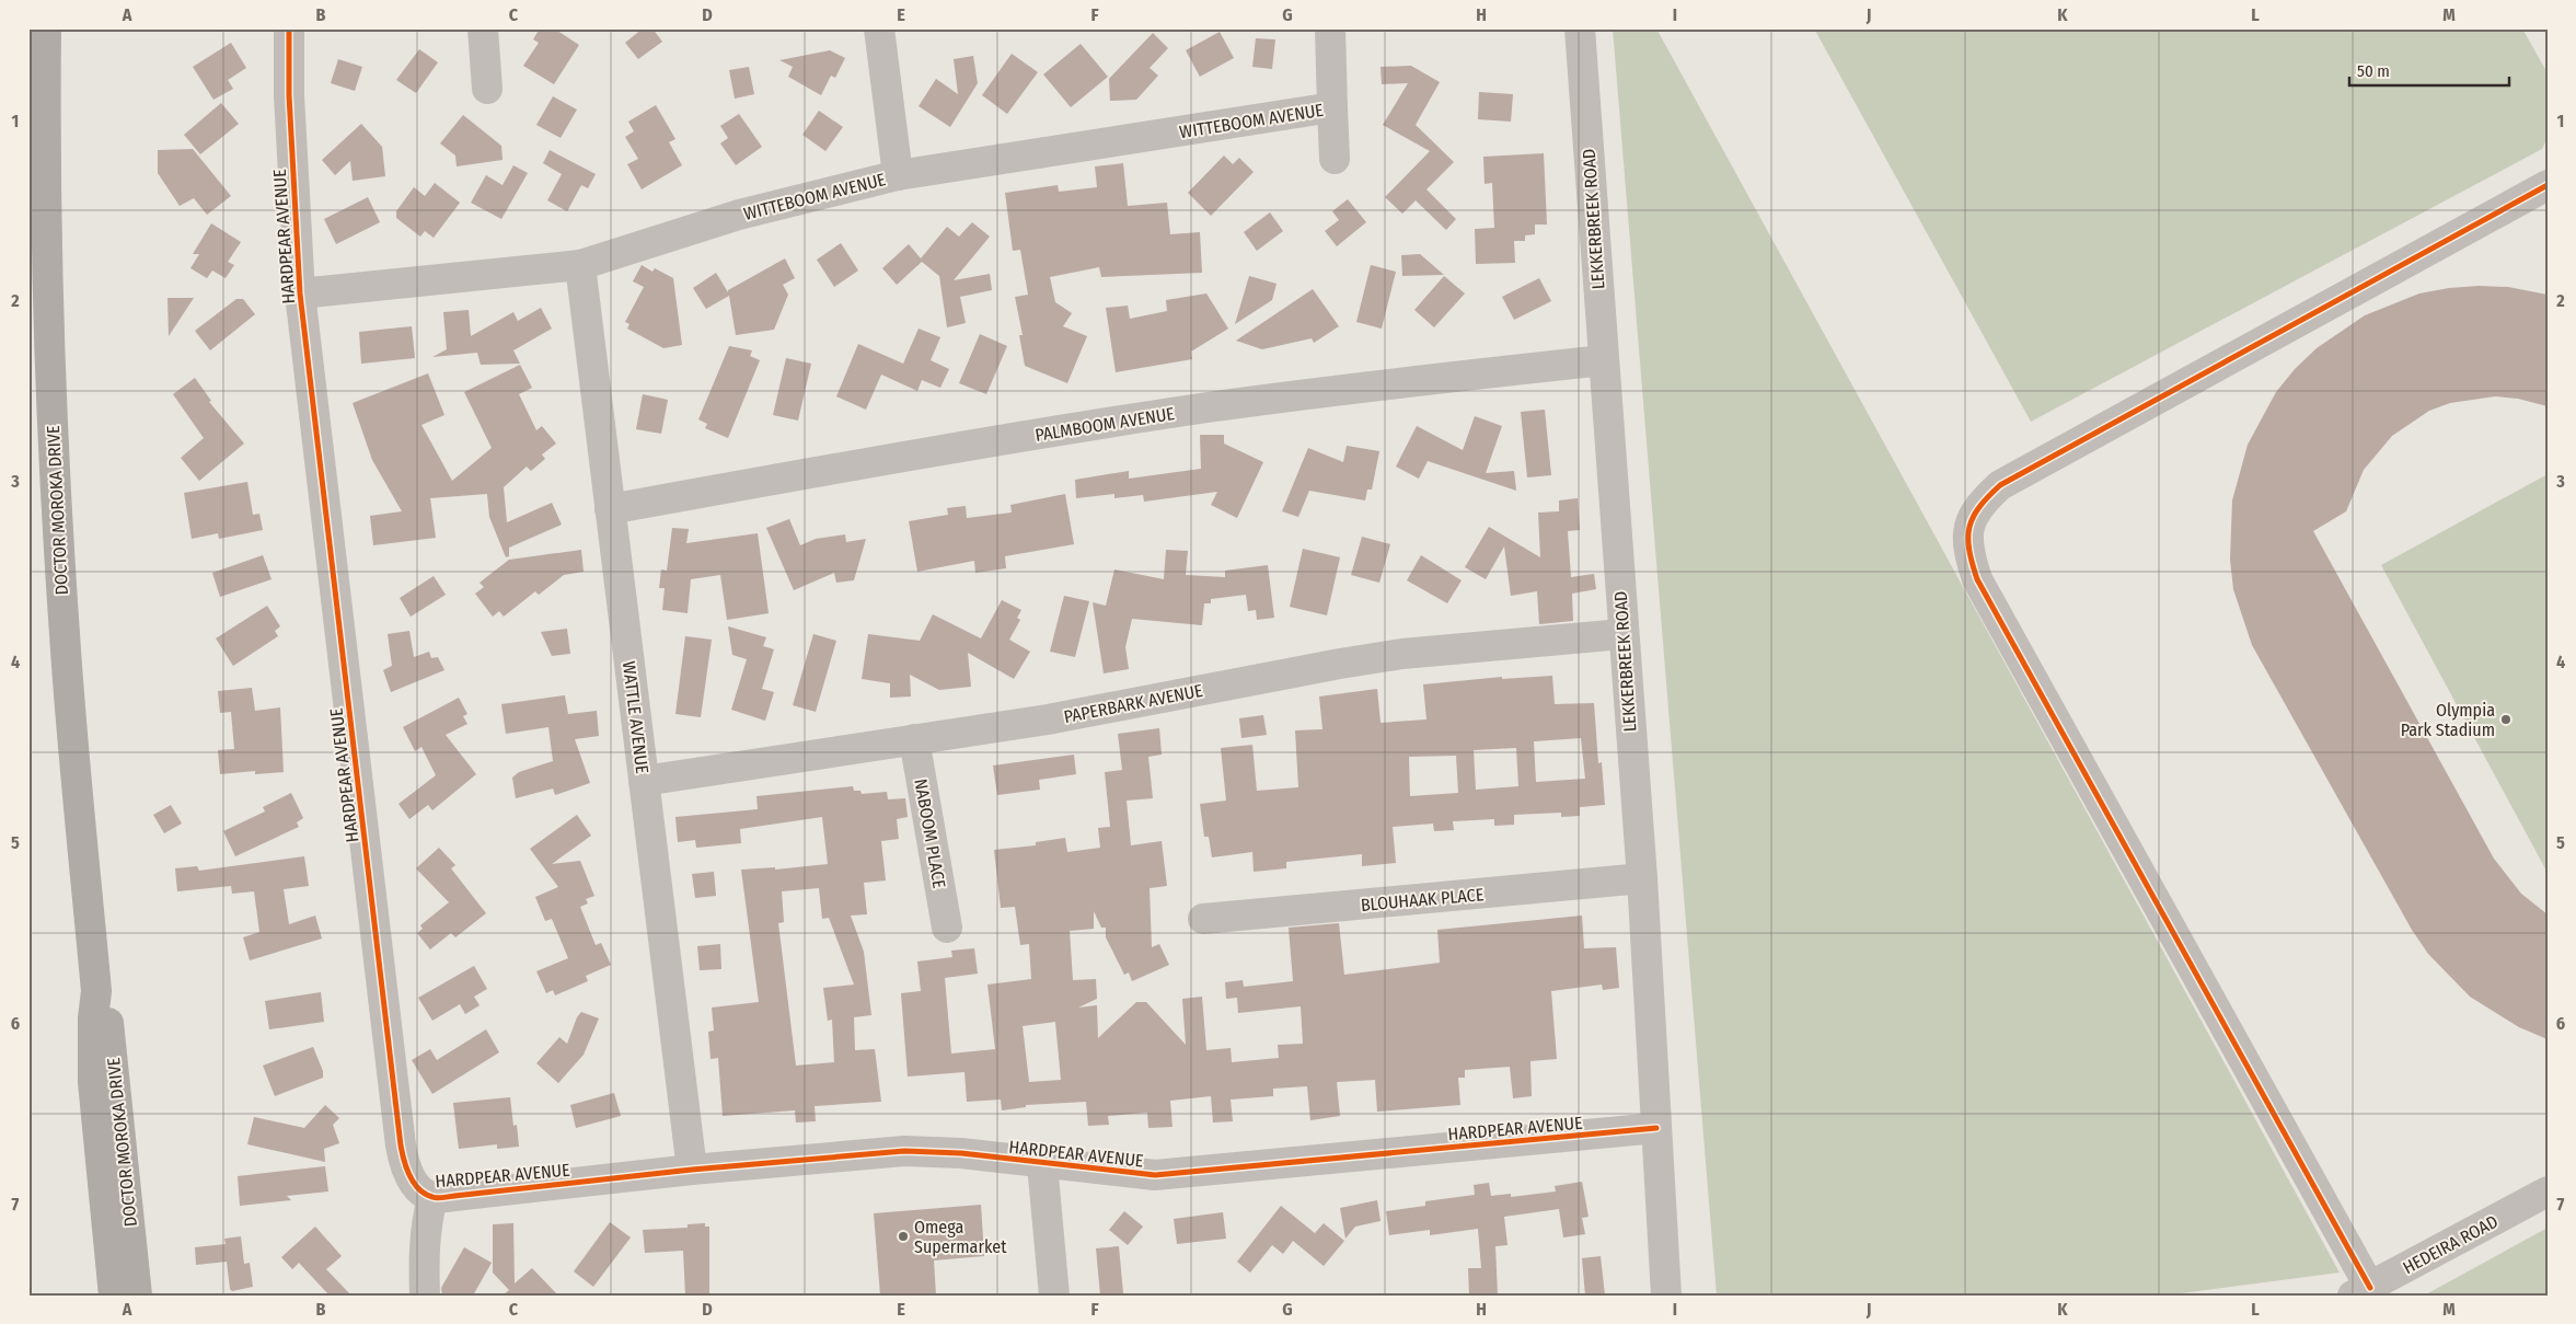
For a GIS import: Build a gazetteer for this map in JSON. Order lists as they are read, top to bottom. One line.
{"streets":{"main road":["DOCTOR MOROKA DRIVE"],"street":["WITTEBOOM AVENUE","LEKKERBREEK ROAD","HARDPEAR AVENUE","PALMBOOM AVENUE","PAPERBARK AVENUE","WATTLE AVENUE","NABOOM PLACE","BLOUHAAK PLACE","HEDEIRA ROAD"]},"crossings":[["WITTEBOOM AVENUE","HARDPEAR AVENUE"],["WITTEBOOM AVENUE","WATTLE AVENUE"],["LEKKERBREEK ROAD","HARDPEAR AVENUE"],["LEKKERBREEK ROAD","PALMBOOM AVENUE"],["LEKKERBREEK ROAD","PAPERBARK AVENUE"],["LEKKERBREEK ROAD","BLOUHAAK PLACE"],["HARDPEAR AVENUE","WATTLE AVENUE"],["PALMBOOM AVENUE","WATTLE AVENUE"],["PAPERBARK AVENUE","WATTLE AVENUE"],["PAPERBARK AVENUE","NABOOM PLACE"]],"places":["Olympia Park Stadium","Omega Supermarket"],"scale_bar":"50 m","grid":{"columns":["A","B","C","D","E","F","G","H","I","J","K","L","M"],"rows":["1","2","3","4","5","6","7"]}}
